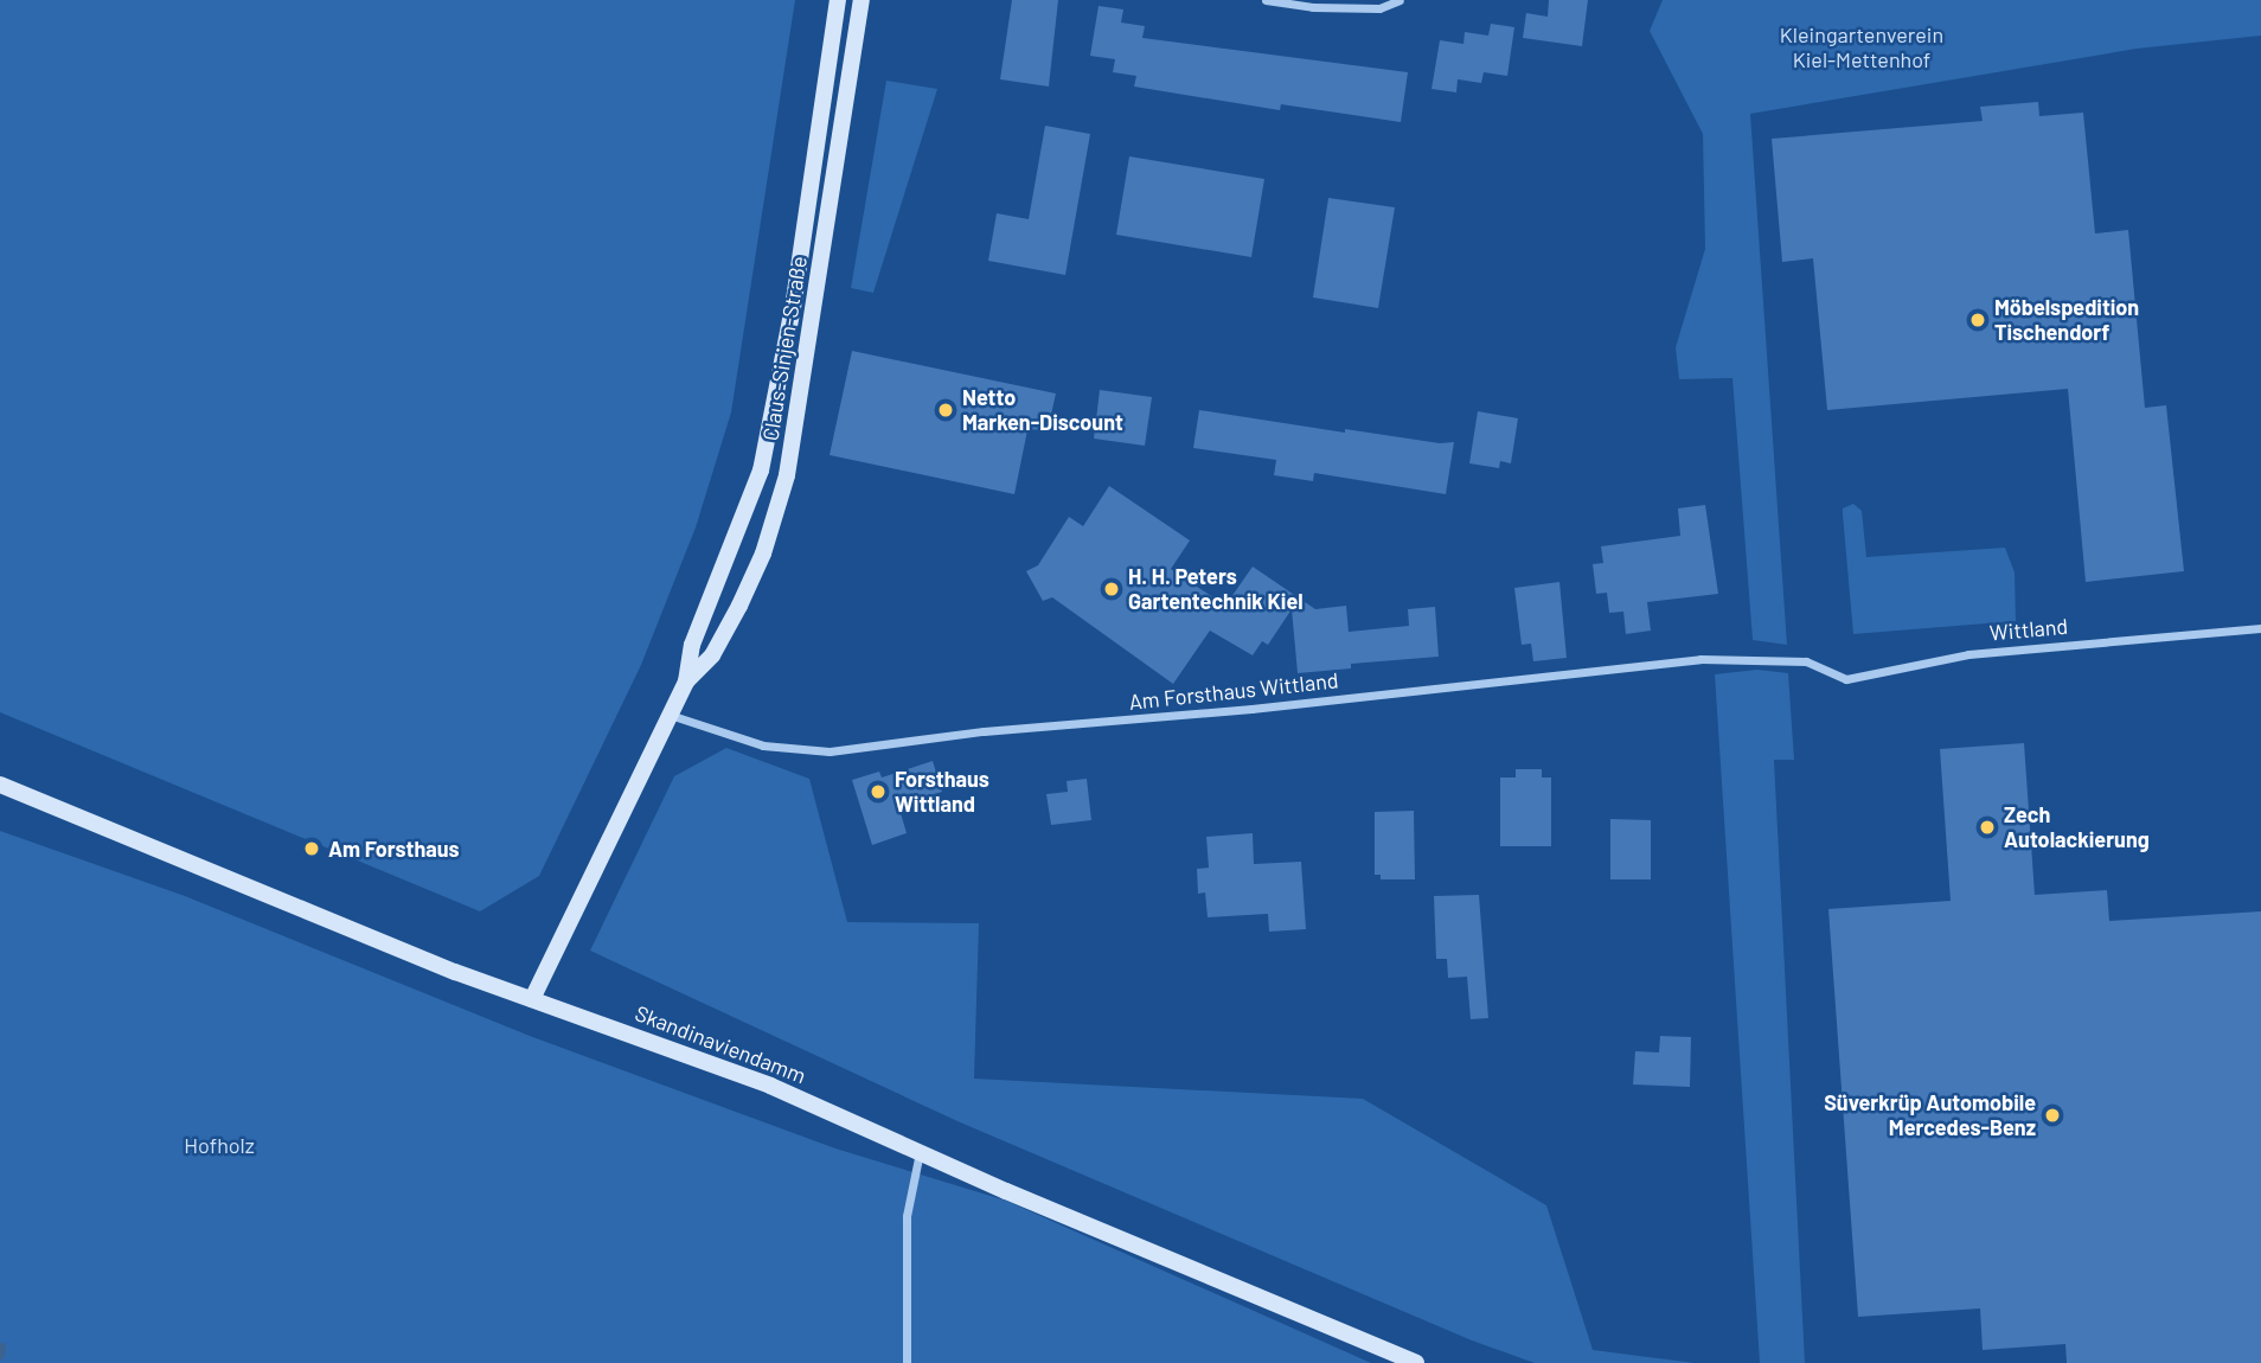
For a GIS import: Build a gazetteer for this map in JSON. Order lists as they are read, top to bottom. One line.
{"streets":{"street":["Claus-Sinjen-Straße","Wittland","Am Forsthaus Wittland","Skandinaviendamm"]},"crossings":[["Claus-Sinjen-Straße","Am Forsthaus Wittland"],["Claus-Sinjen-Straße","Skandinaviendamm"],["Wittland","Am Forsthaus Wittland"]],"parks":["Kleingartenverein Kiel-Mettenhof","Hofholz"],"places":["Möbelspedition Tischendorf","Netto Marken-Discount","H. H. Peters Gartentechnik Kiel","Forsthaus Wittland","Zech Autolackierung","Am Forsthaus","Süverkrüp Automobile Mercedes-Benz"]}
